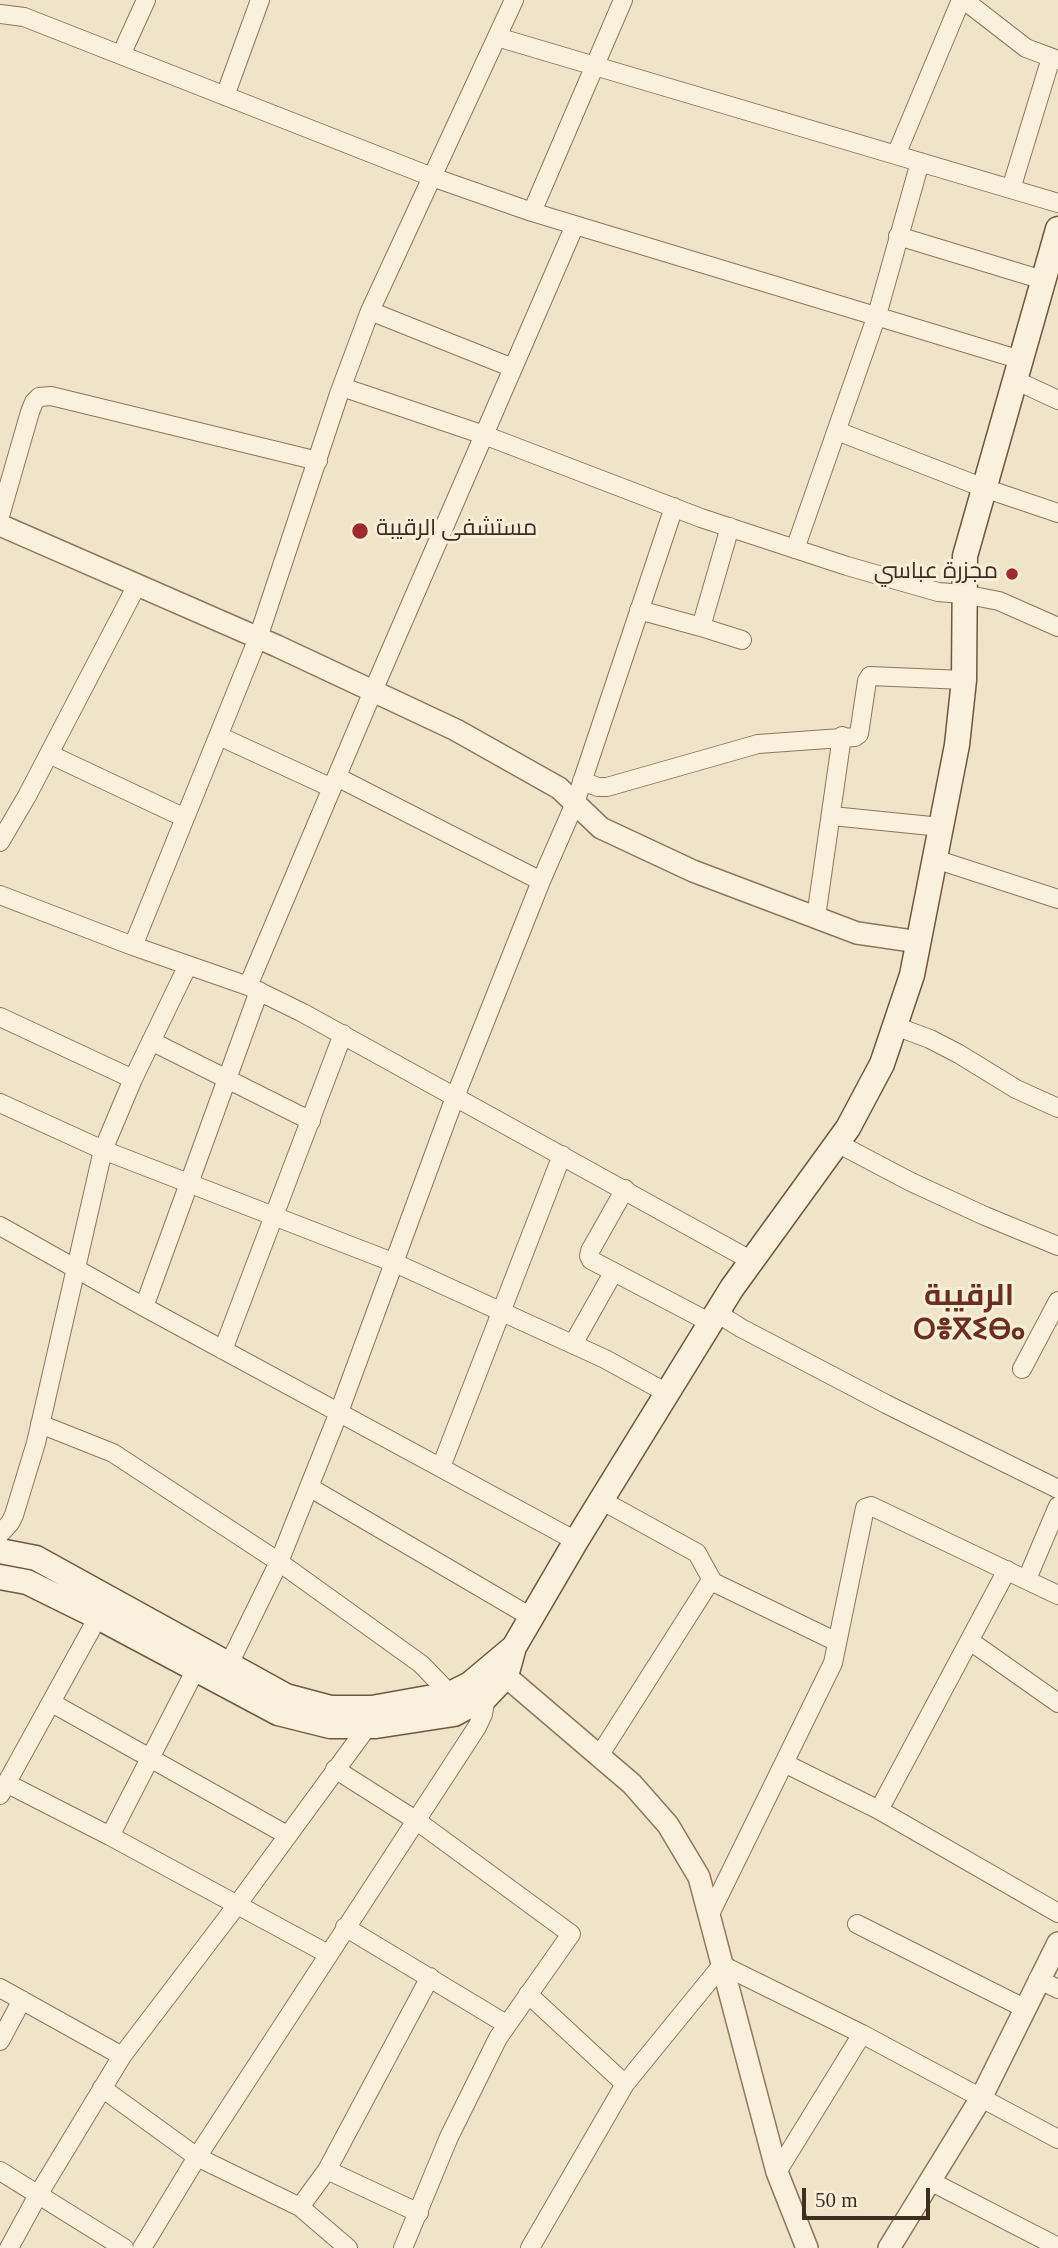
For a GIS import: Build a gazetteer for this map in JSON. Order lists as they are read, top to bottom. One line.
{"districts":["الرقيبة ⵔⴻⴳⵉⴱⴰ"],"places":["مستشفى الرقيبة","مجزرة عباسي"],"scale_bar":"50 m"}
